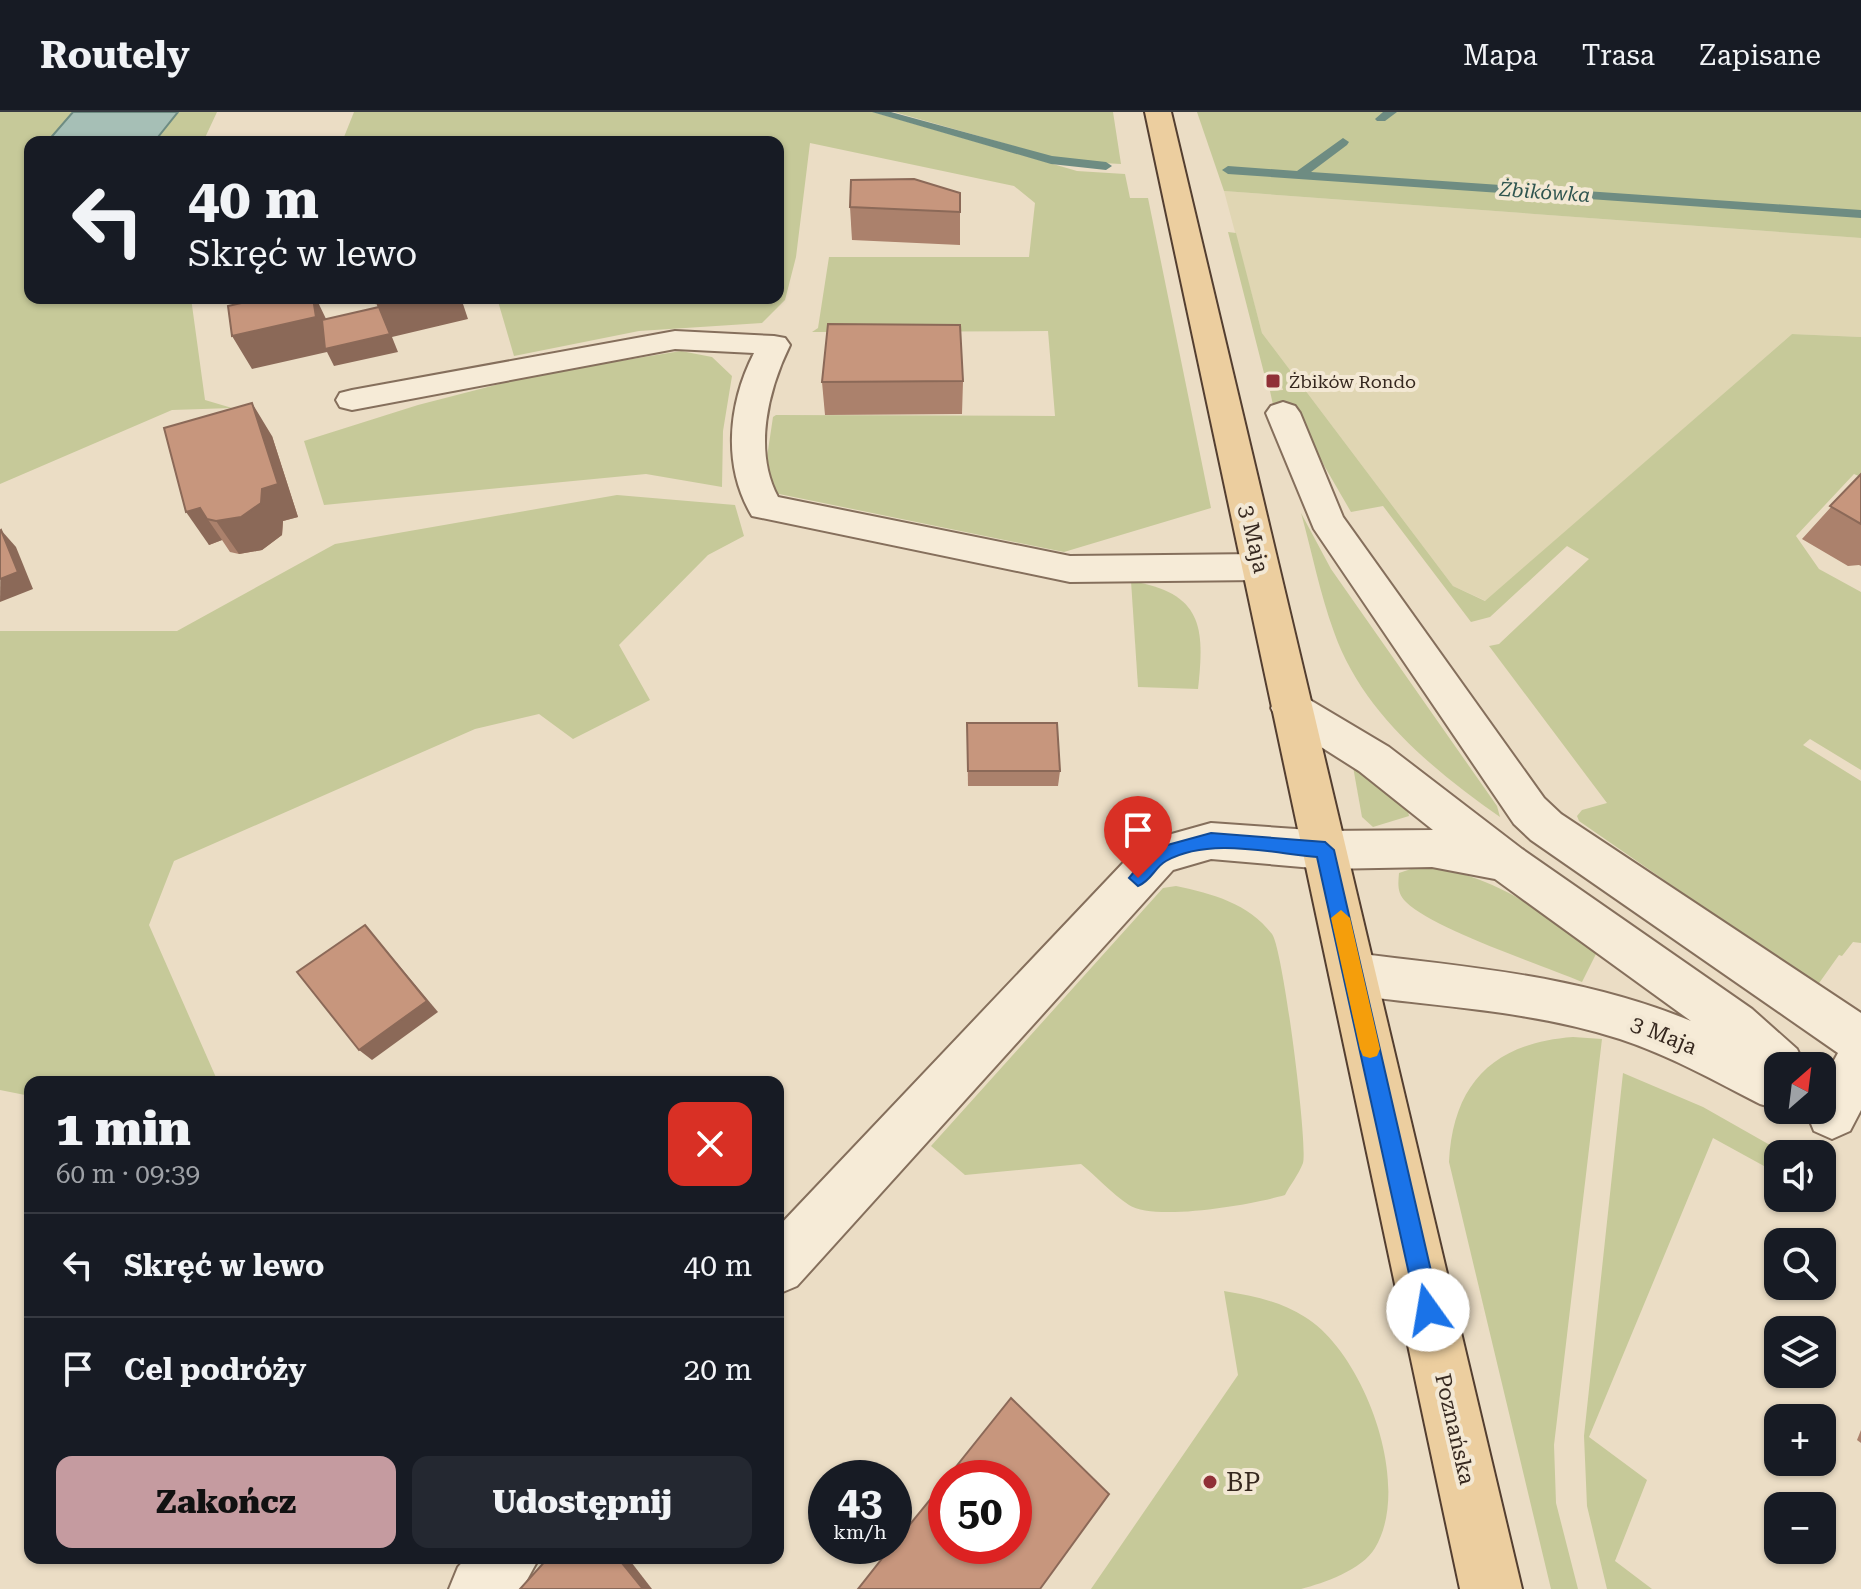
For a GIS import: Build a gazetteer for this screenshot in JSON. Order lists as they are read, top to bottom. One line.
{"streets":{"main road":["3 Maja","Poznańska"]},"crossings":[["3 Maja","Poznańska"]],"water":["Żbikówka"],"places":{"transit":["Żbików Rondo"],"other":["BP"]},"north":"top right","page":{"header":"Routely","nav":["Mapa","Trasa","Zapisane"],"turn":["40 m","Skręć w lewo"],"map_buttons":["+","−"],"heading":["1 min","60 m · 09:39"],"list":[{"name":"Skręć w lewo","value":"40 m"},{"name":"Cel podróży","value":"20 m"}],"buttons":["Zakończ","Udostępnij"],"speed":"43 km/h","limit":"50"}}
